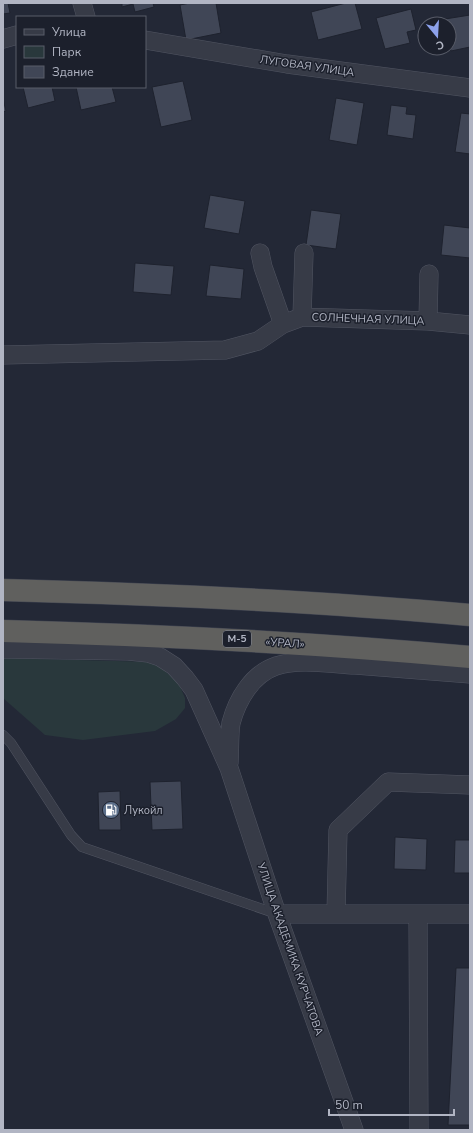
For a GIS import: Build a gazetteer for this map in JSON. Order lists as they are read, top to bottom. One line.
{"streets":{"highway":["М-5","«УРАЛ»"],"street":["ЛУГОВАЯ УЛИЦА","СОЛНЕЧНАЯ УЛИЦА","УЛИЦА АКАДЕМИКА КУРЧАТОВА"]},"places":{"fuel station":["Лукойл"]},"legend":["Улица","Парк","Здание"],"scale_bar":"50 m","north":"bottom"}
